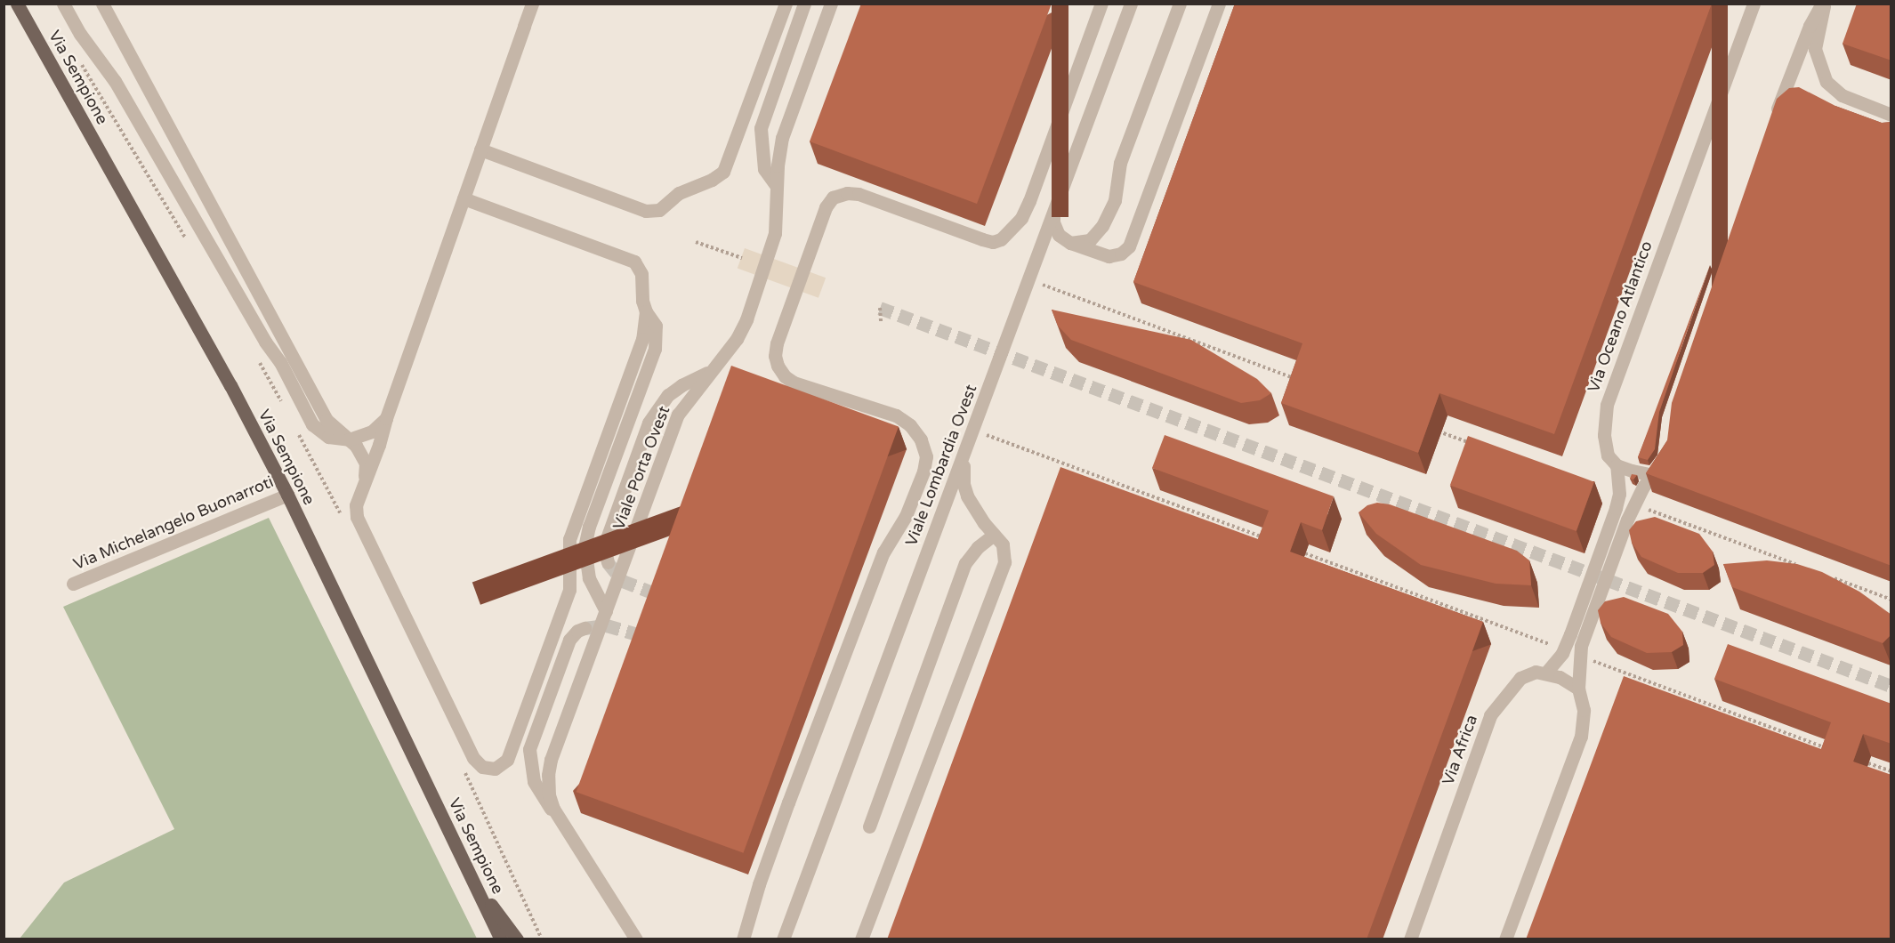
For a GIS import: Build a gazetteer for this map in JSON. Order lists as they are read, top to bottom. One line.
{"streets":{"main road":["Via Sempione"],"street":["Via Oceano Atlantico","Viale Lombardia Ovest","Viale Porta Ovest","Via Michelangelo Buonarroti","Via Africa"]},"crossings":[["Via Sempione","Via Michelangelo Buonarroti"]]}
